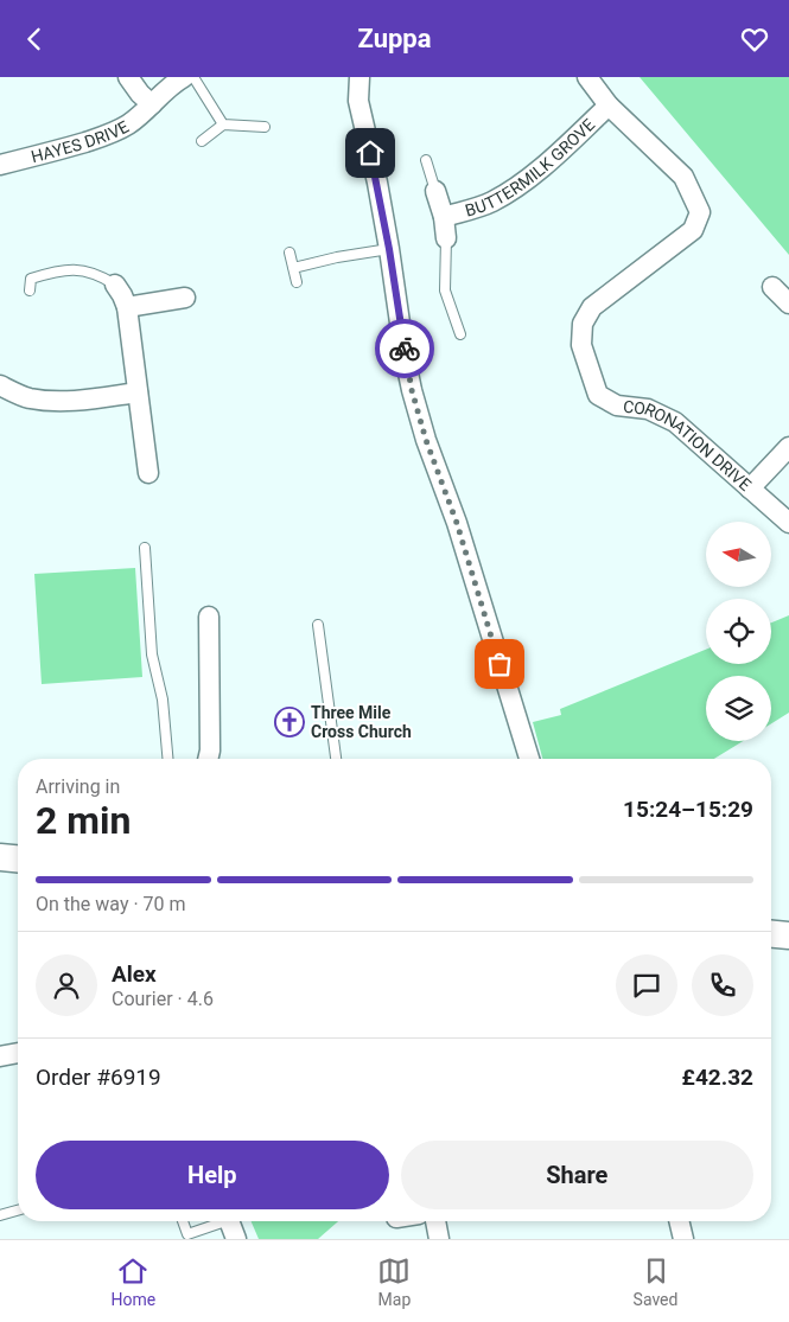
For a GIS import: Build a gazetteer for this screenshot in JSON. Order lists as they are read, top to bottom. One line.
{"streets":{"street":["HAYES DRIVE","BUTTERMILK GROVE","CORONATION DRIVE"]},"crossings":[["BUTTERMILK GROVE","CORONATION DRIVE"]],"places":{"church":["Three Mile Cross Church"]},"north":"left","page":{"header":"Zuppa","heading":["2 min","Arriving in","15:24–15:29"],"panel":["Alex","Courier · 4.6","Order #6919","£42.32"],"bar":"On the way · 70 m","buttons":["Help","Share"],"tabs":["Home","Map","Saved"]}}
